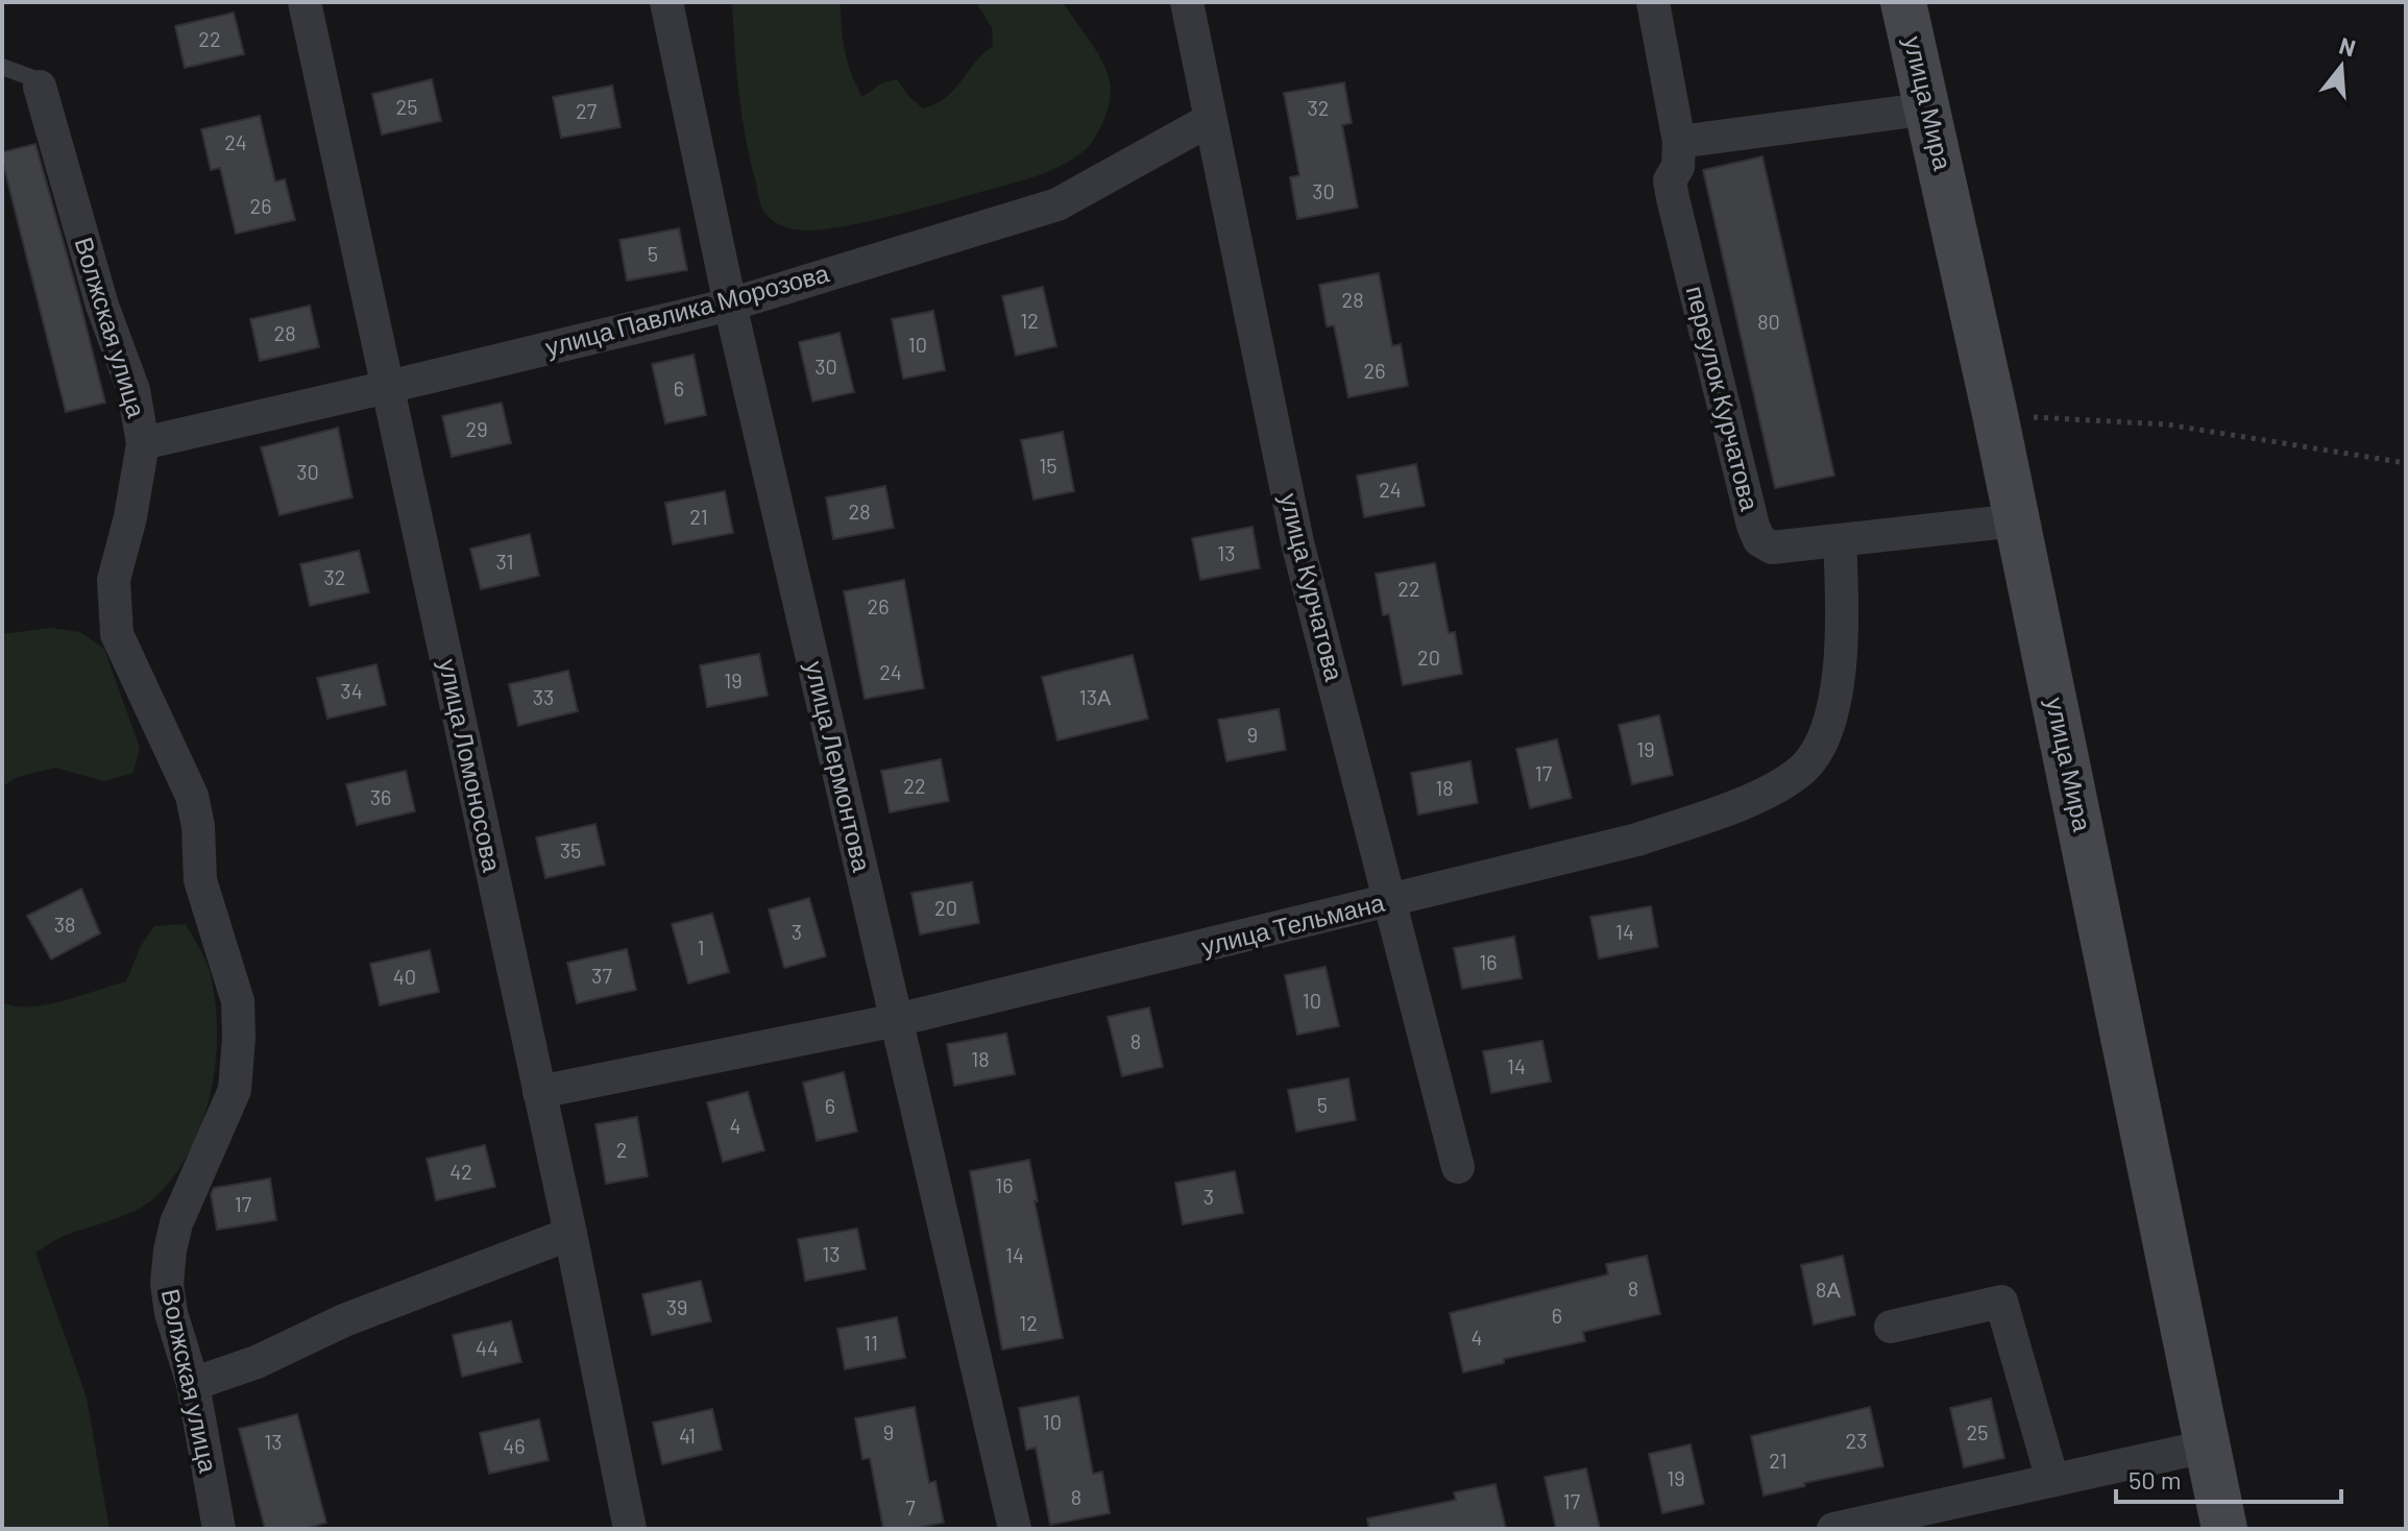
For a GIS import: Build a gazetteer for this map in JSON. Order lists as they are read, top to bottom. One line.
{"streets":{"main road":["улица Мира"],"street":["улица Павлика Морозова","Волжская улица","переулок Курчатова","улица Курчатова","улица Ломоносова","улица Лермонтова","улица Тельмана"]},"crossings":[["улица Мира","переулок Курчатова"],["улица Павлика Морозова","Волжская улица"],["улица Павлика Морозова","улица Курчатова"],["улица Павлика Морозова","улица Ломоносова"],["улица Павлика Морозова","улица Лермонтова"],["переулок Курчатова","улица Тельмана"],["улица Курчатова","улица Тельмана"],["улица Ломоносова","улица Тельмана"],["улица Лермонтова","улица Тельмана"]],"house_numbers":["22","25","32","27","24","30","26","5","28","12","80","28","10","30","26","6","29","15","30","24","28","21","13","31","32","22","26","20","24","19","34","33","13А","9","19","17","22","18","36","35","20","38","3","14","1","16","37","40","10","8","18","14","5","6","4","2","42","16","3","17","13","14","8","8А","39","6","12","4","11","44","10","9","25","41","23","13","46","21","19","8","17","7"],"scale_bar":"50 m","north":"top"}
